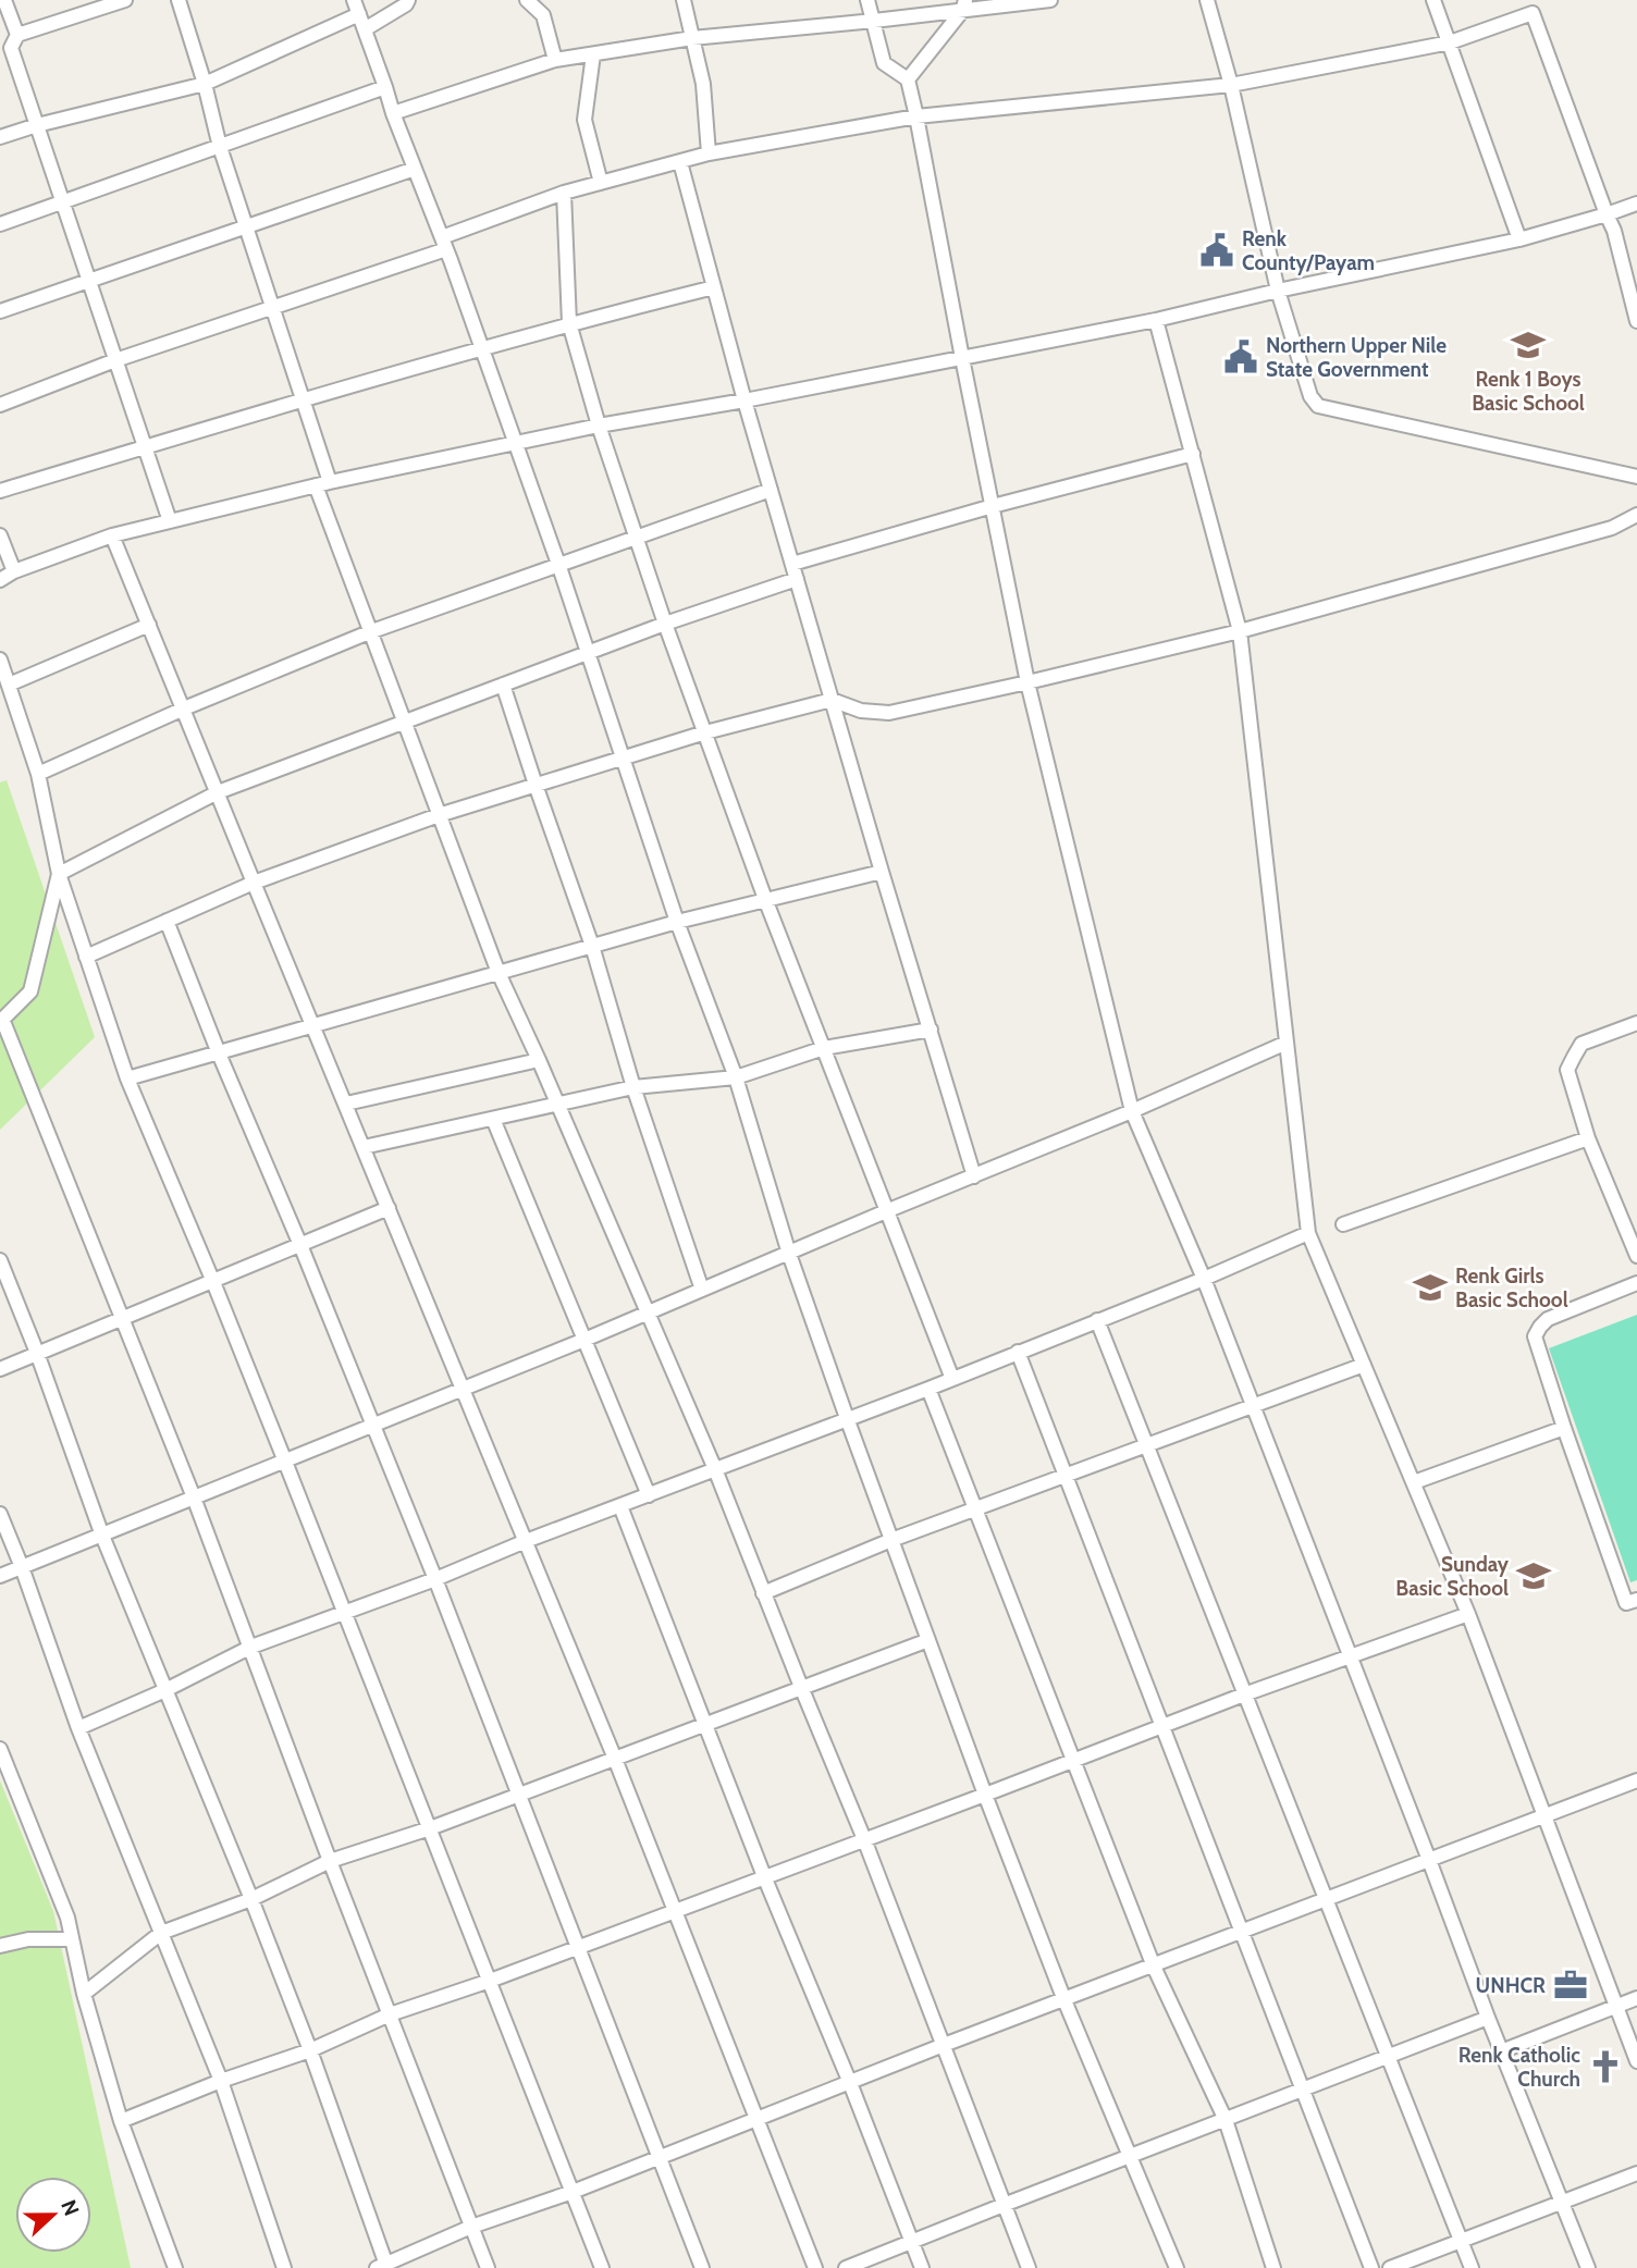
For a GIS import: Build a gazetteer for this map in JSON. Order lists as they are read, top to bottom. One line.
{"places":{"public building":["Renk County/Payam","Northern Upper Nile State Government"],"school or university":["Renk 1 Boys Basic School","Renk Girls Basic School","Sunday Basic School"],"office":["UNHCR"],"church":["Renk Catholic Church"]},"north":"right"}
